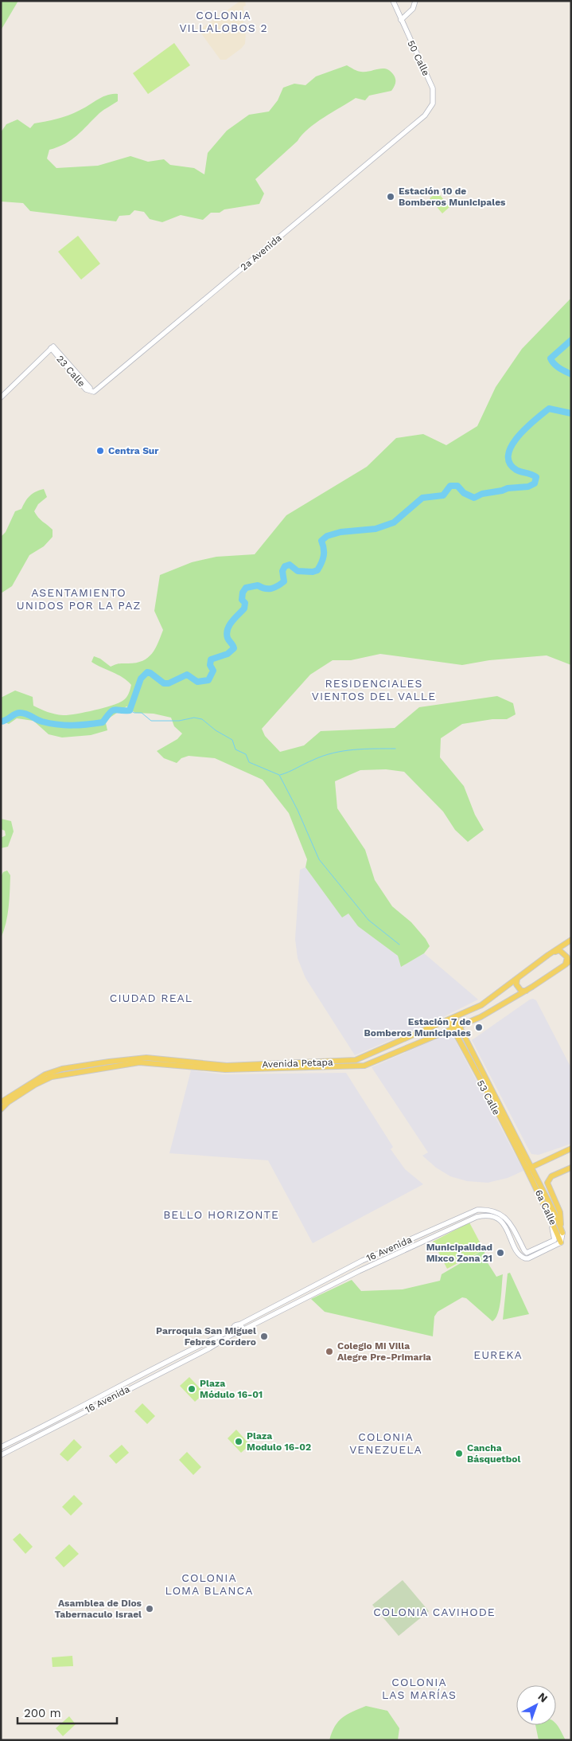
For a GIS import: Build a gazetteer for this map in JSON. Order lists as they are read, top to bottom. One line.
{"streets":{"main road":["50 Calle","2a Avenida","23 Calle","Avenida Petapa","53 Calle","6a Calle","16 Avenida"]},"crossings":[["50 Calle","2a Avenida"],["2a Avenida","23 Calle"],["Avenida Petapa","53 Calle"],["53 Calle","6a Calle"],["6a Calle","16 Avenida"]],"districts":["COLONIA VILLALOBOS 2","ASENTAMIENTO UNIDOS POR LA PAZ","RESIDENCIALES VIENTOS DEL VALLE","CIUDAD REAL","BELLO HORIZONTE","EUREKA","COLONIA VENEZUELA","COLONIA LOMA BLANCA","COLONIA CAVIHODE","COLONIA LAS MARÍAS"],"places":["Estación 10 de Bomberos Municipales","Centra Sur","Estación 7 de Bomberos Municipales","Municipalidad Mixco Zona 21","Parroquia San Miguel Febres Cordero","Colegio Mi Villa Alegre Pre-Primaria","Plaza Módulo 16-01","Plaza Modulo 16-02","Cancha Básquetbol","Asamblea de Dios Tabernaculo Israel"],"scale_bar":"200 m","north":"top right"}
